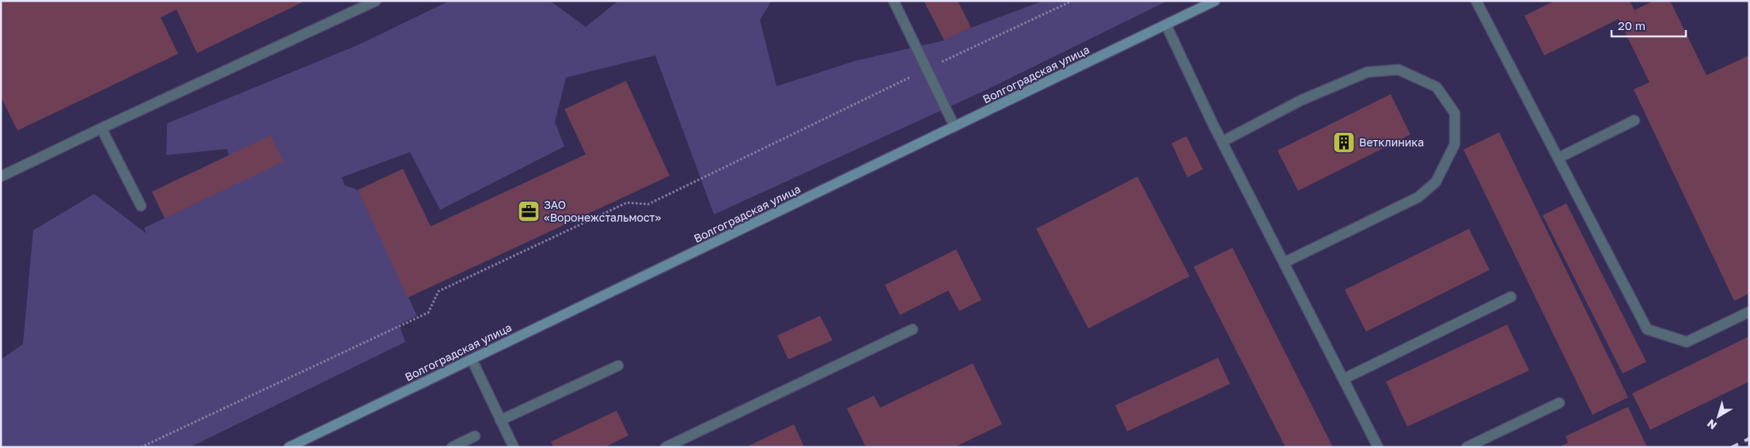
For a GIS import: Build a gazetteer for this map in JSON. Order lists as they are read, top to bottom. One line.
{"streets":{"main road":["Волгоградская улица"]},"places":{"building":["Ветклиника"],"office":["ЗАО «Воронежстальмост»"]},"scale_bar":"20 m","north":"bottom left"}
